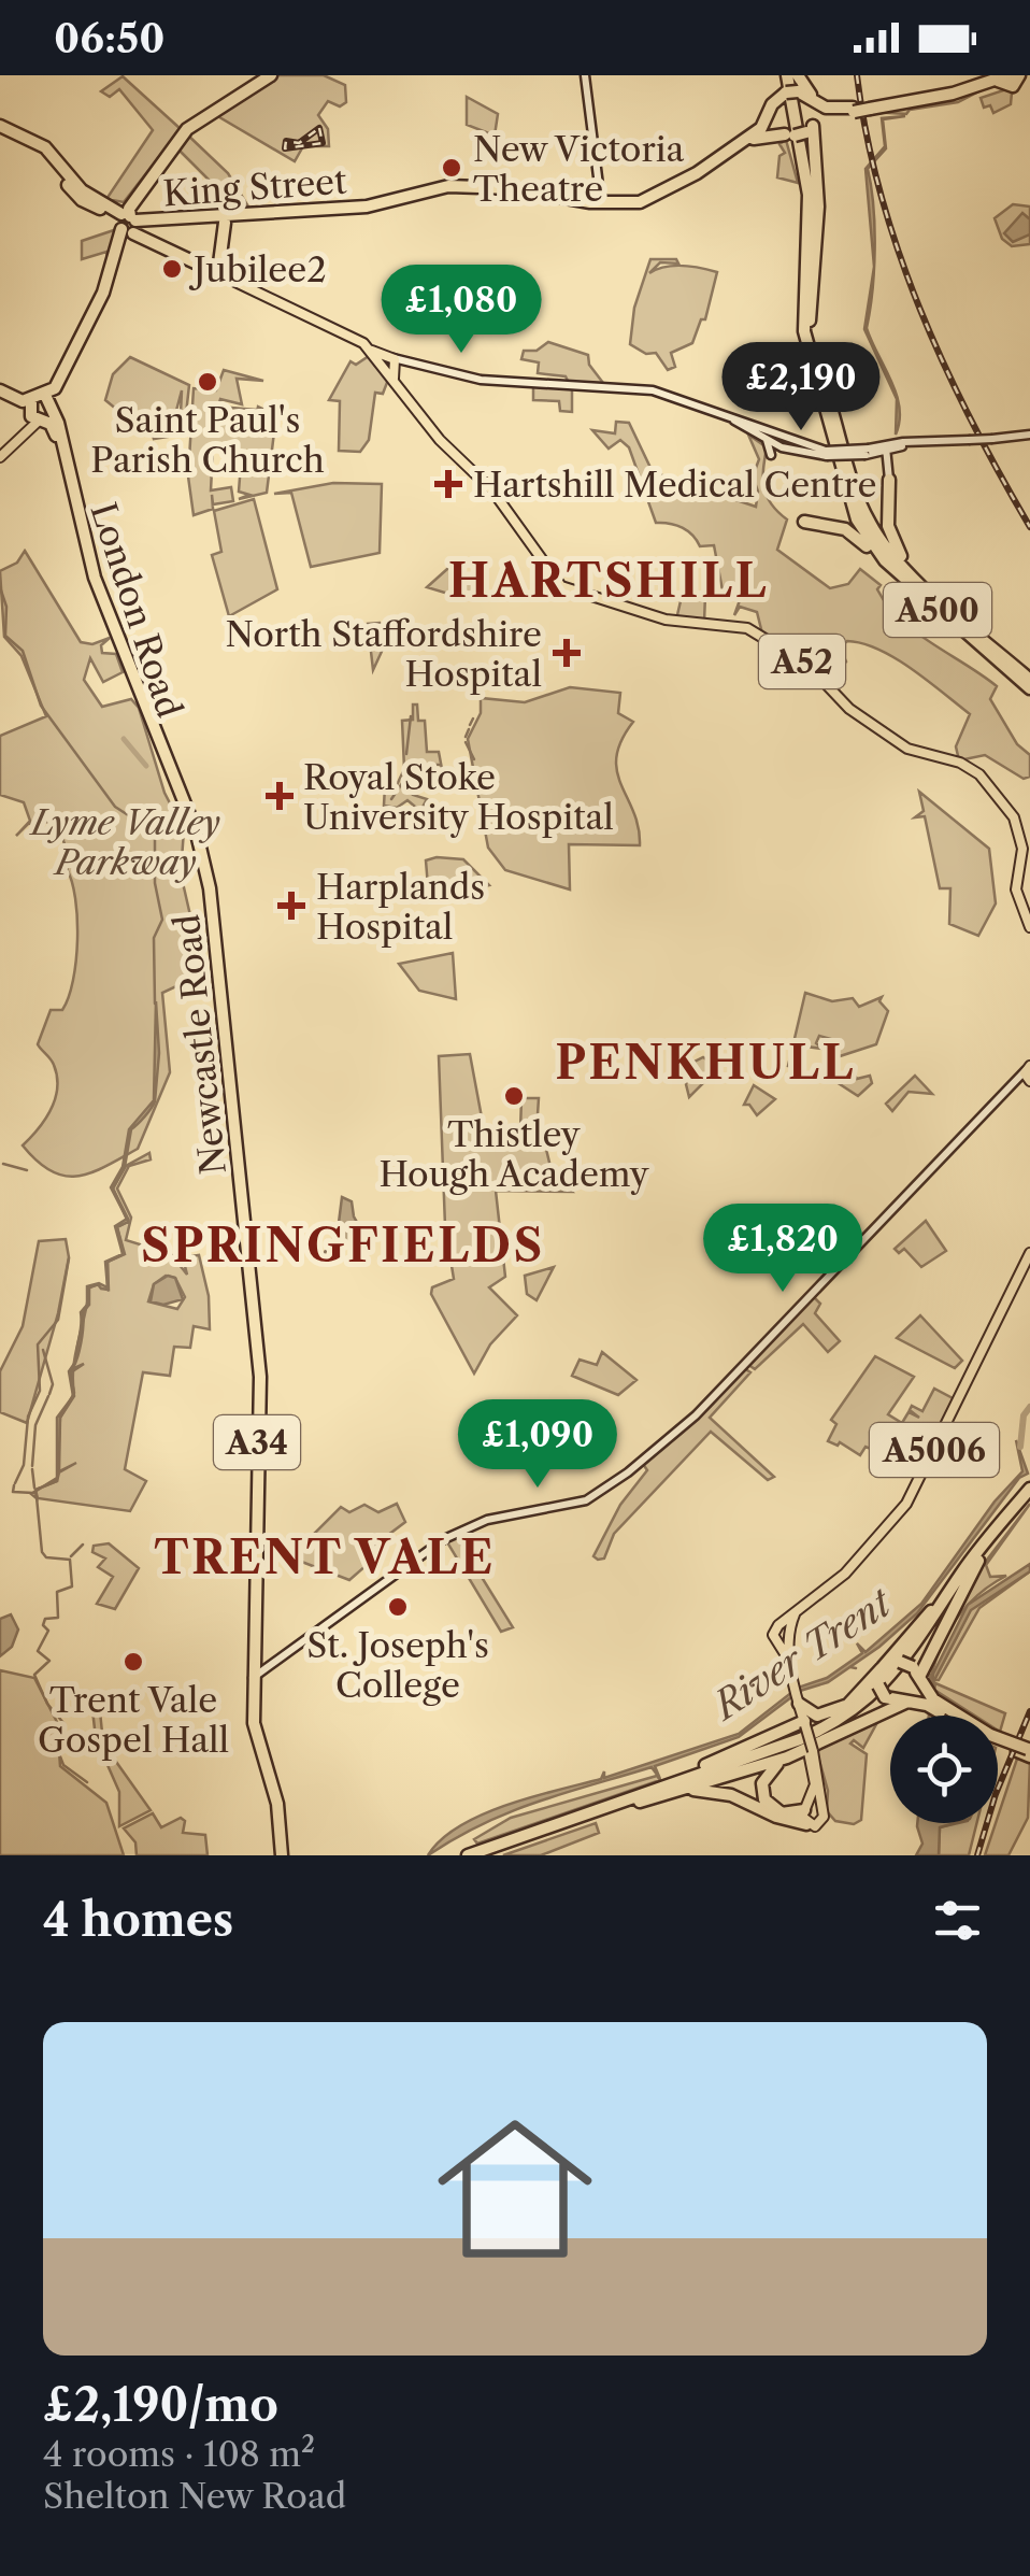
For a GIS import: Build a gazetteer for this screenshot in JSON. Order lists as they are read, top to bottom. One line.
{"streets":{"highway":["King Street","London Road","A500","A52","Newcastle Road","A34"],"main road":["A5006"]},"crossings":[["King Street","A52"],["London Road","Newcastle Road"],["Newcastle Road","A34"]],"districts":["HARTSHILL","PENKHULL","SPRINGFIELDS","TRENT VALE"],"water":["River Trent"],"parks":["Lyme Valley Parkway"],"places":{"other":["New Victoria Theatre","Jubilee2","Saint Paul's Parish Church","Thistley Hough Academy","St. Joseph's College","Trent Vale Gospel Hall"],"health":["Hartshill Medical Centre","North Staffordshire Hospital","Royal Stoke University Hospital","Harplands Hospital"]},"page":{"status":"06:50","price":["£1,080","£2,190","£1,820","£1,090"],"heading":"4 homes","list":[{"name":"£2,190/mo","note":"4 rooms · 108 m² · Shelton New Road"}]}}
